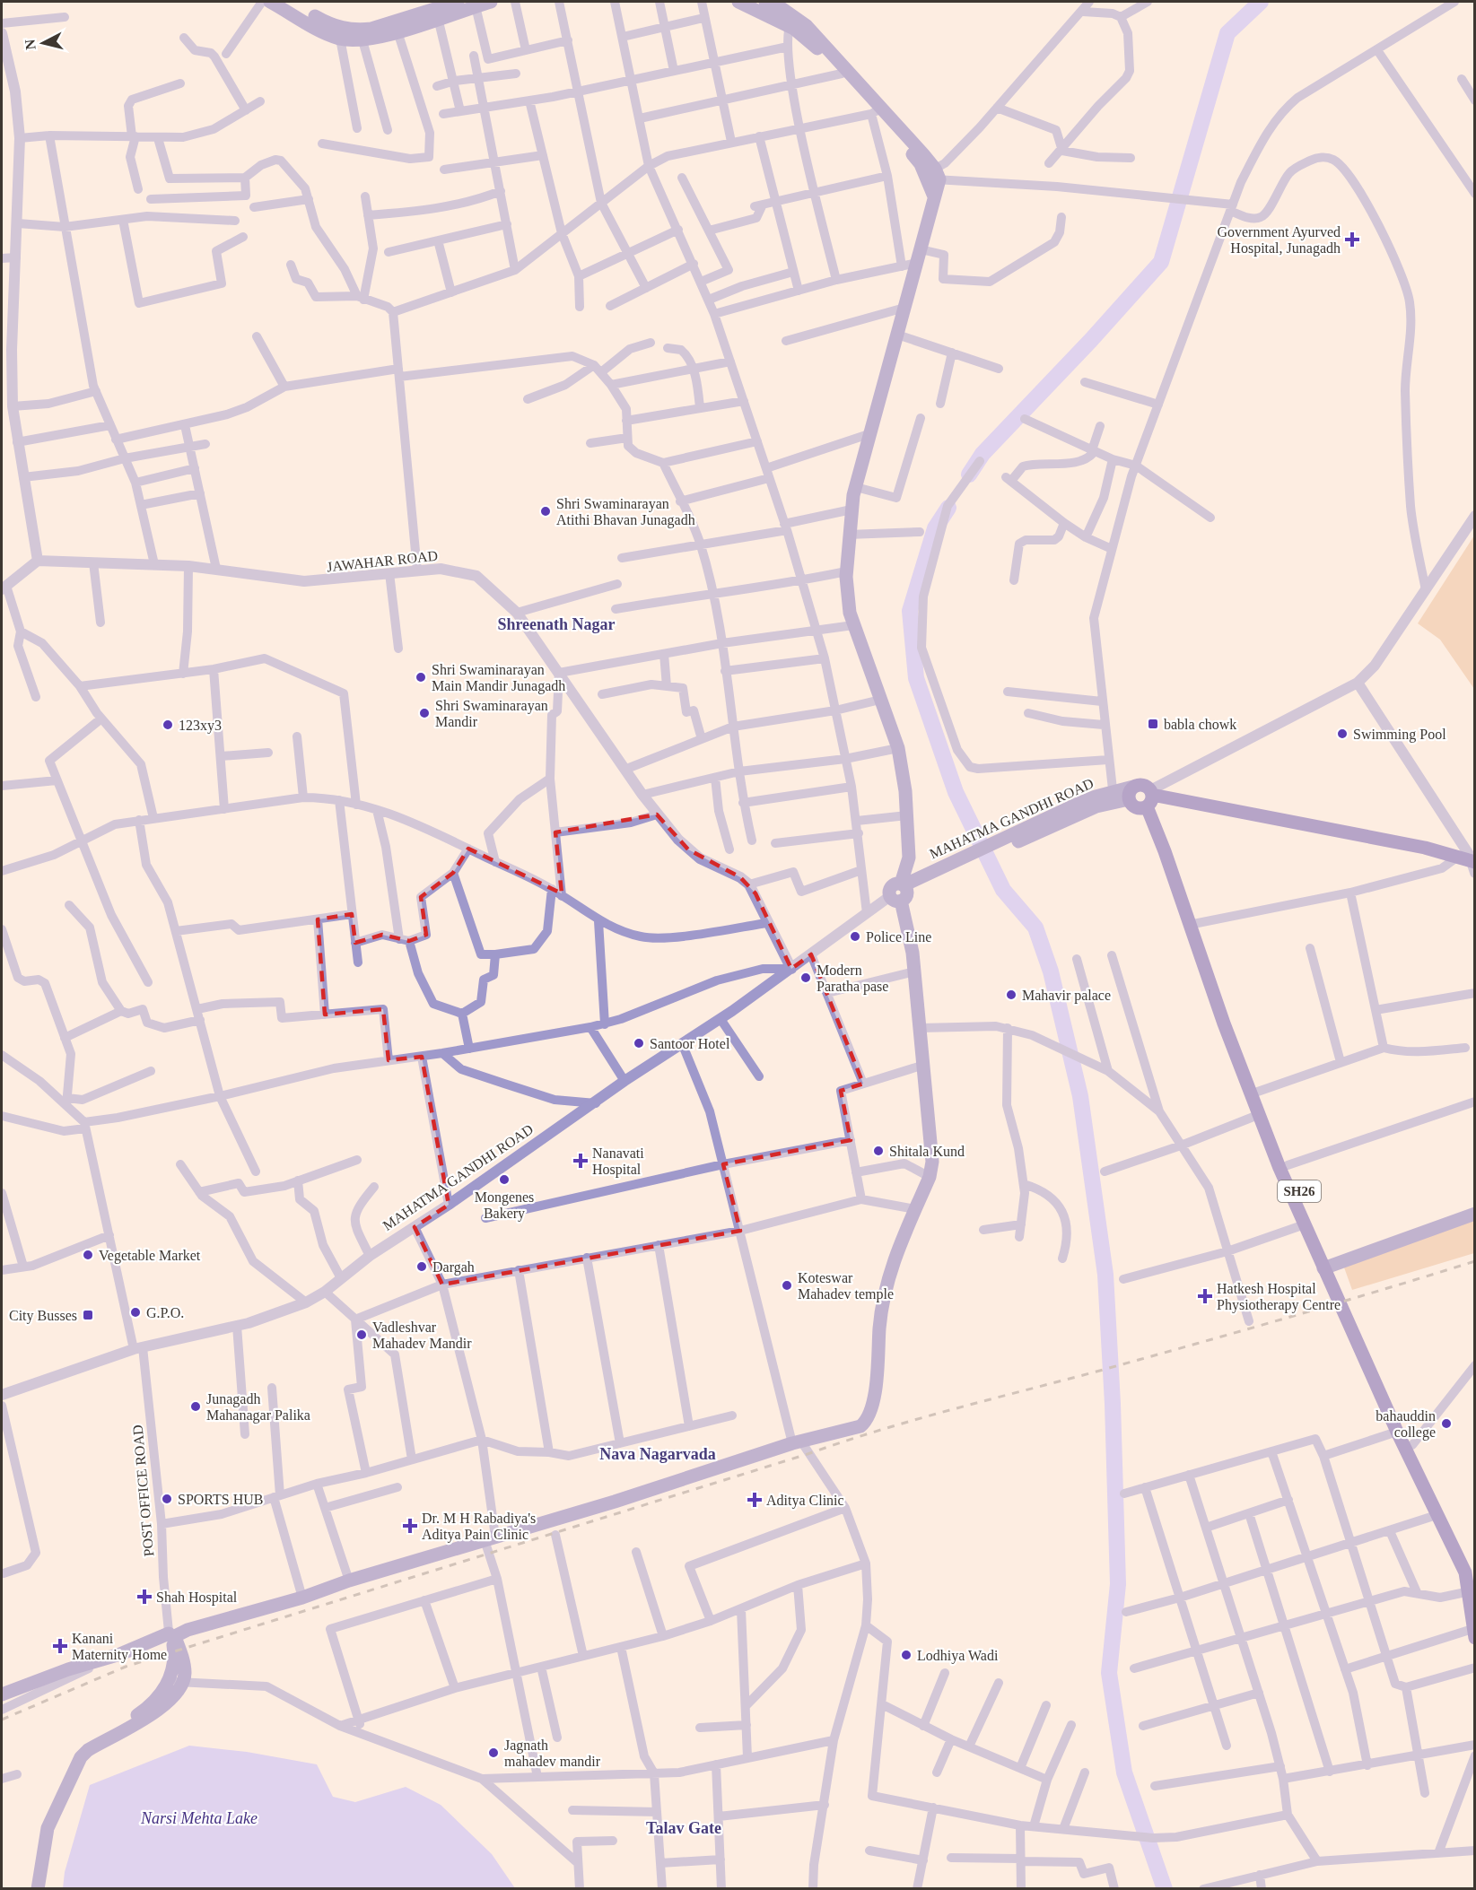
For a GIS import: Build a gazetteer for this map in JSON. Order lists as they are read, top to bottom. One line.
{"streets":{"main road":["MAHATMA GANDHI ROAD","SH26"],"street":["JAWAHAR ROAD","POST OFFICE ROAD"]},"crossings":[["MAHATMA GANDHI ROAD","POST OFFICE ROAD"]],"districts":["Shreenath Nagar","Nava Nagarvada","Talav Gate"],"water":["Narsi Mehta Lake"],"places":{"health":["Government Ayurved Hospital, Junagadh","Nanavati Hospital","Hatkesh Hospital Physiotherapy Centre","Aditya Clinic","Dr. M H Rabadiya's Aditya Pain Clinic","Shah Hospital","Kanani Maternity Home"],"other":["Shri Swaminarayan Atithi Bhavan Junagadh","Shri Swaminarayan Main Mandir Junagadh","Shri Swaminarayan Mandir","123xy3","Swimming Pool","Police Line","Modern Paratha pase","Mahavir palace","Santoor Hotel","Shitala Kund","Mongenes Bakery","Vegetable Market","Dargah","Koteswar Mahadev temple","G.P.O.","Vadleshvar Mahadev Mandir","Junagadh Mahanagar Palika","bahauddin college","SPORTS HUB","Lodhiya Wadi","Jagnath mahadev mandir"],"transit":["babla chowk","City Busses"]},"north":"left"}
